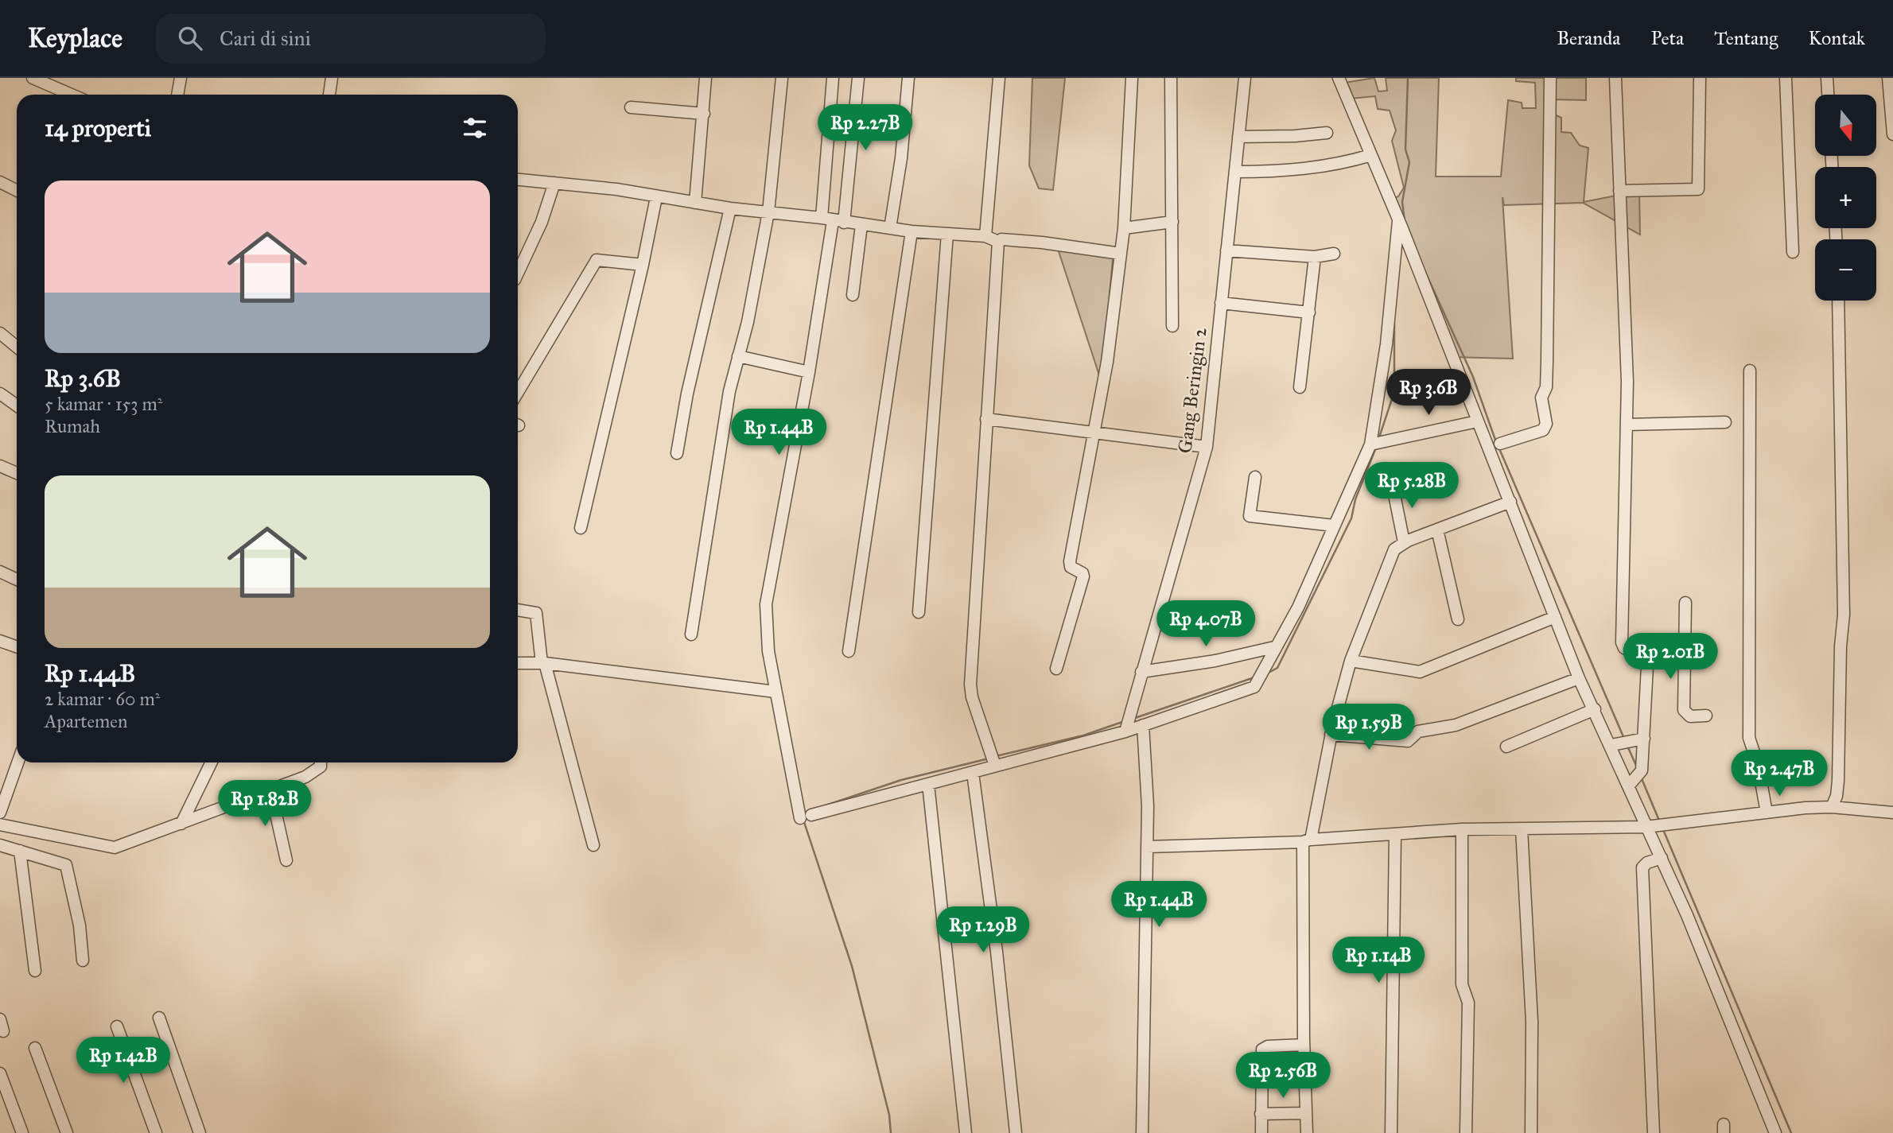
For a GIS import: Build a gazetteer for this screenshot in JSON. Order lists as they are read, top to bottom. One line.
{"streets":{"street":["Gang Beringin 2"]},"north":"bottom","page":{"header":"Keyplace","search":"Cari di sini","nav":["Beranda","Peta","Tentang","Kontak"],"map_buttons":["+","−"],"heading":"14 properti","price":["Rp 2.27B","Rp 3.6B","Rp 1.44B","Rp 5.28B","Rp 4.07B","Rp 2.01B","Rp 1.59B","Rp 2.47B","Rp 1.82B","Rp 1.44B","Rp 1.29B","Rp 1.14B","Rp 1.42B","Rp 2.56B"],"list":[{"name":"Rp 3.6B","note":"5 kamar · 153 m² · Rumah"},{"name":"Rp 1.44B","note":"2 kamar · 60 m² · Apartemen"}]}}
